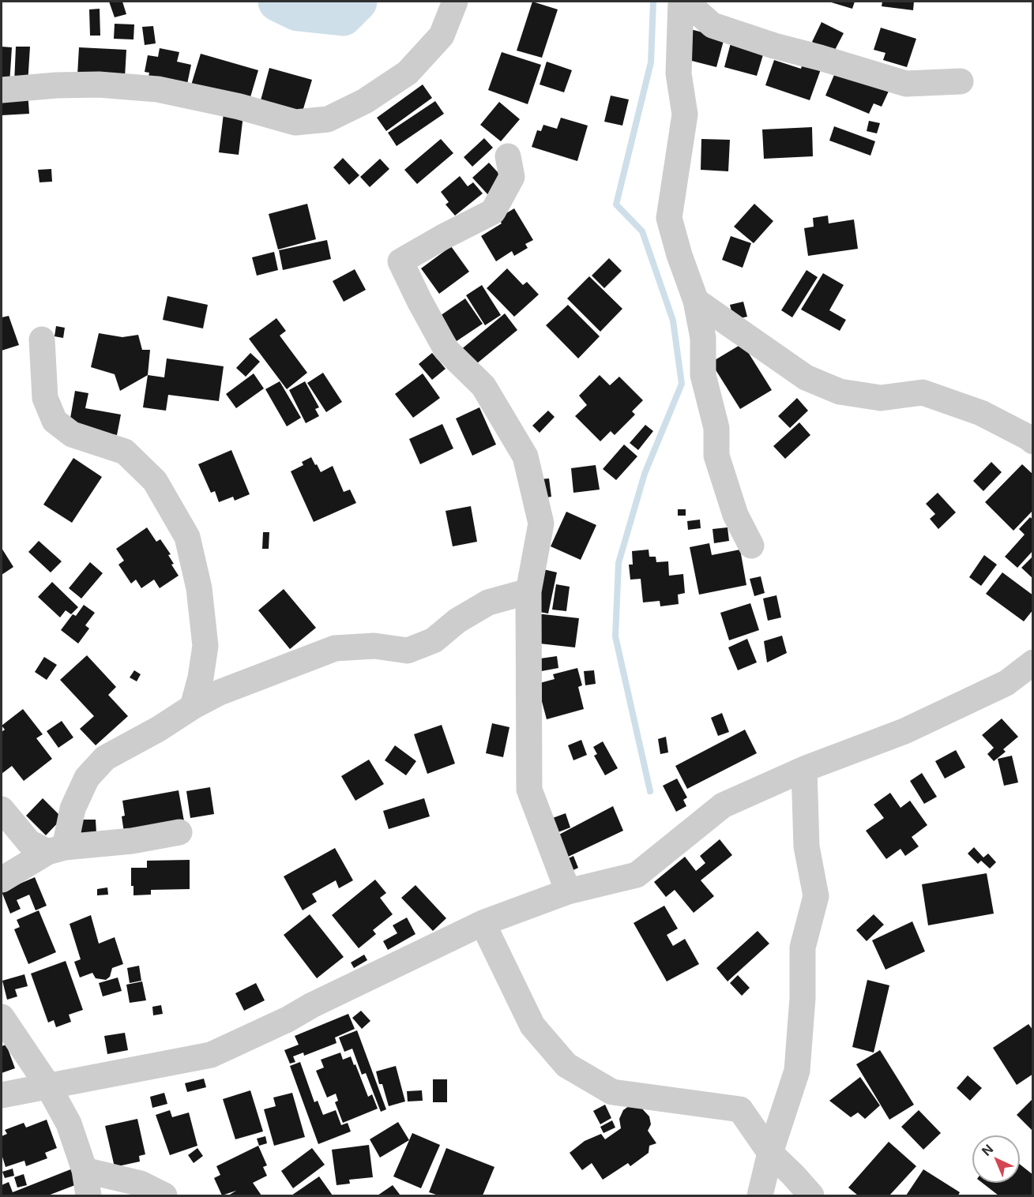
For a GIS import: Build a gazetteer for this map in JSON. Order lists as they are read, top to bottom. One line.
{"north":"top left"}
